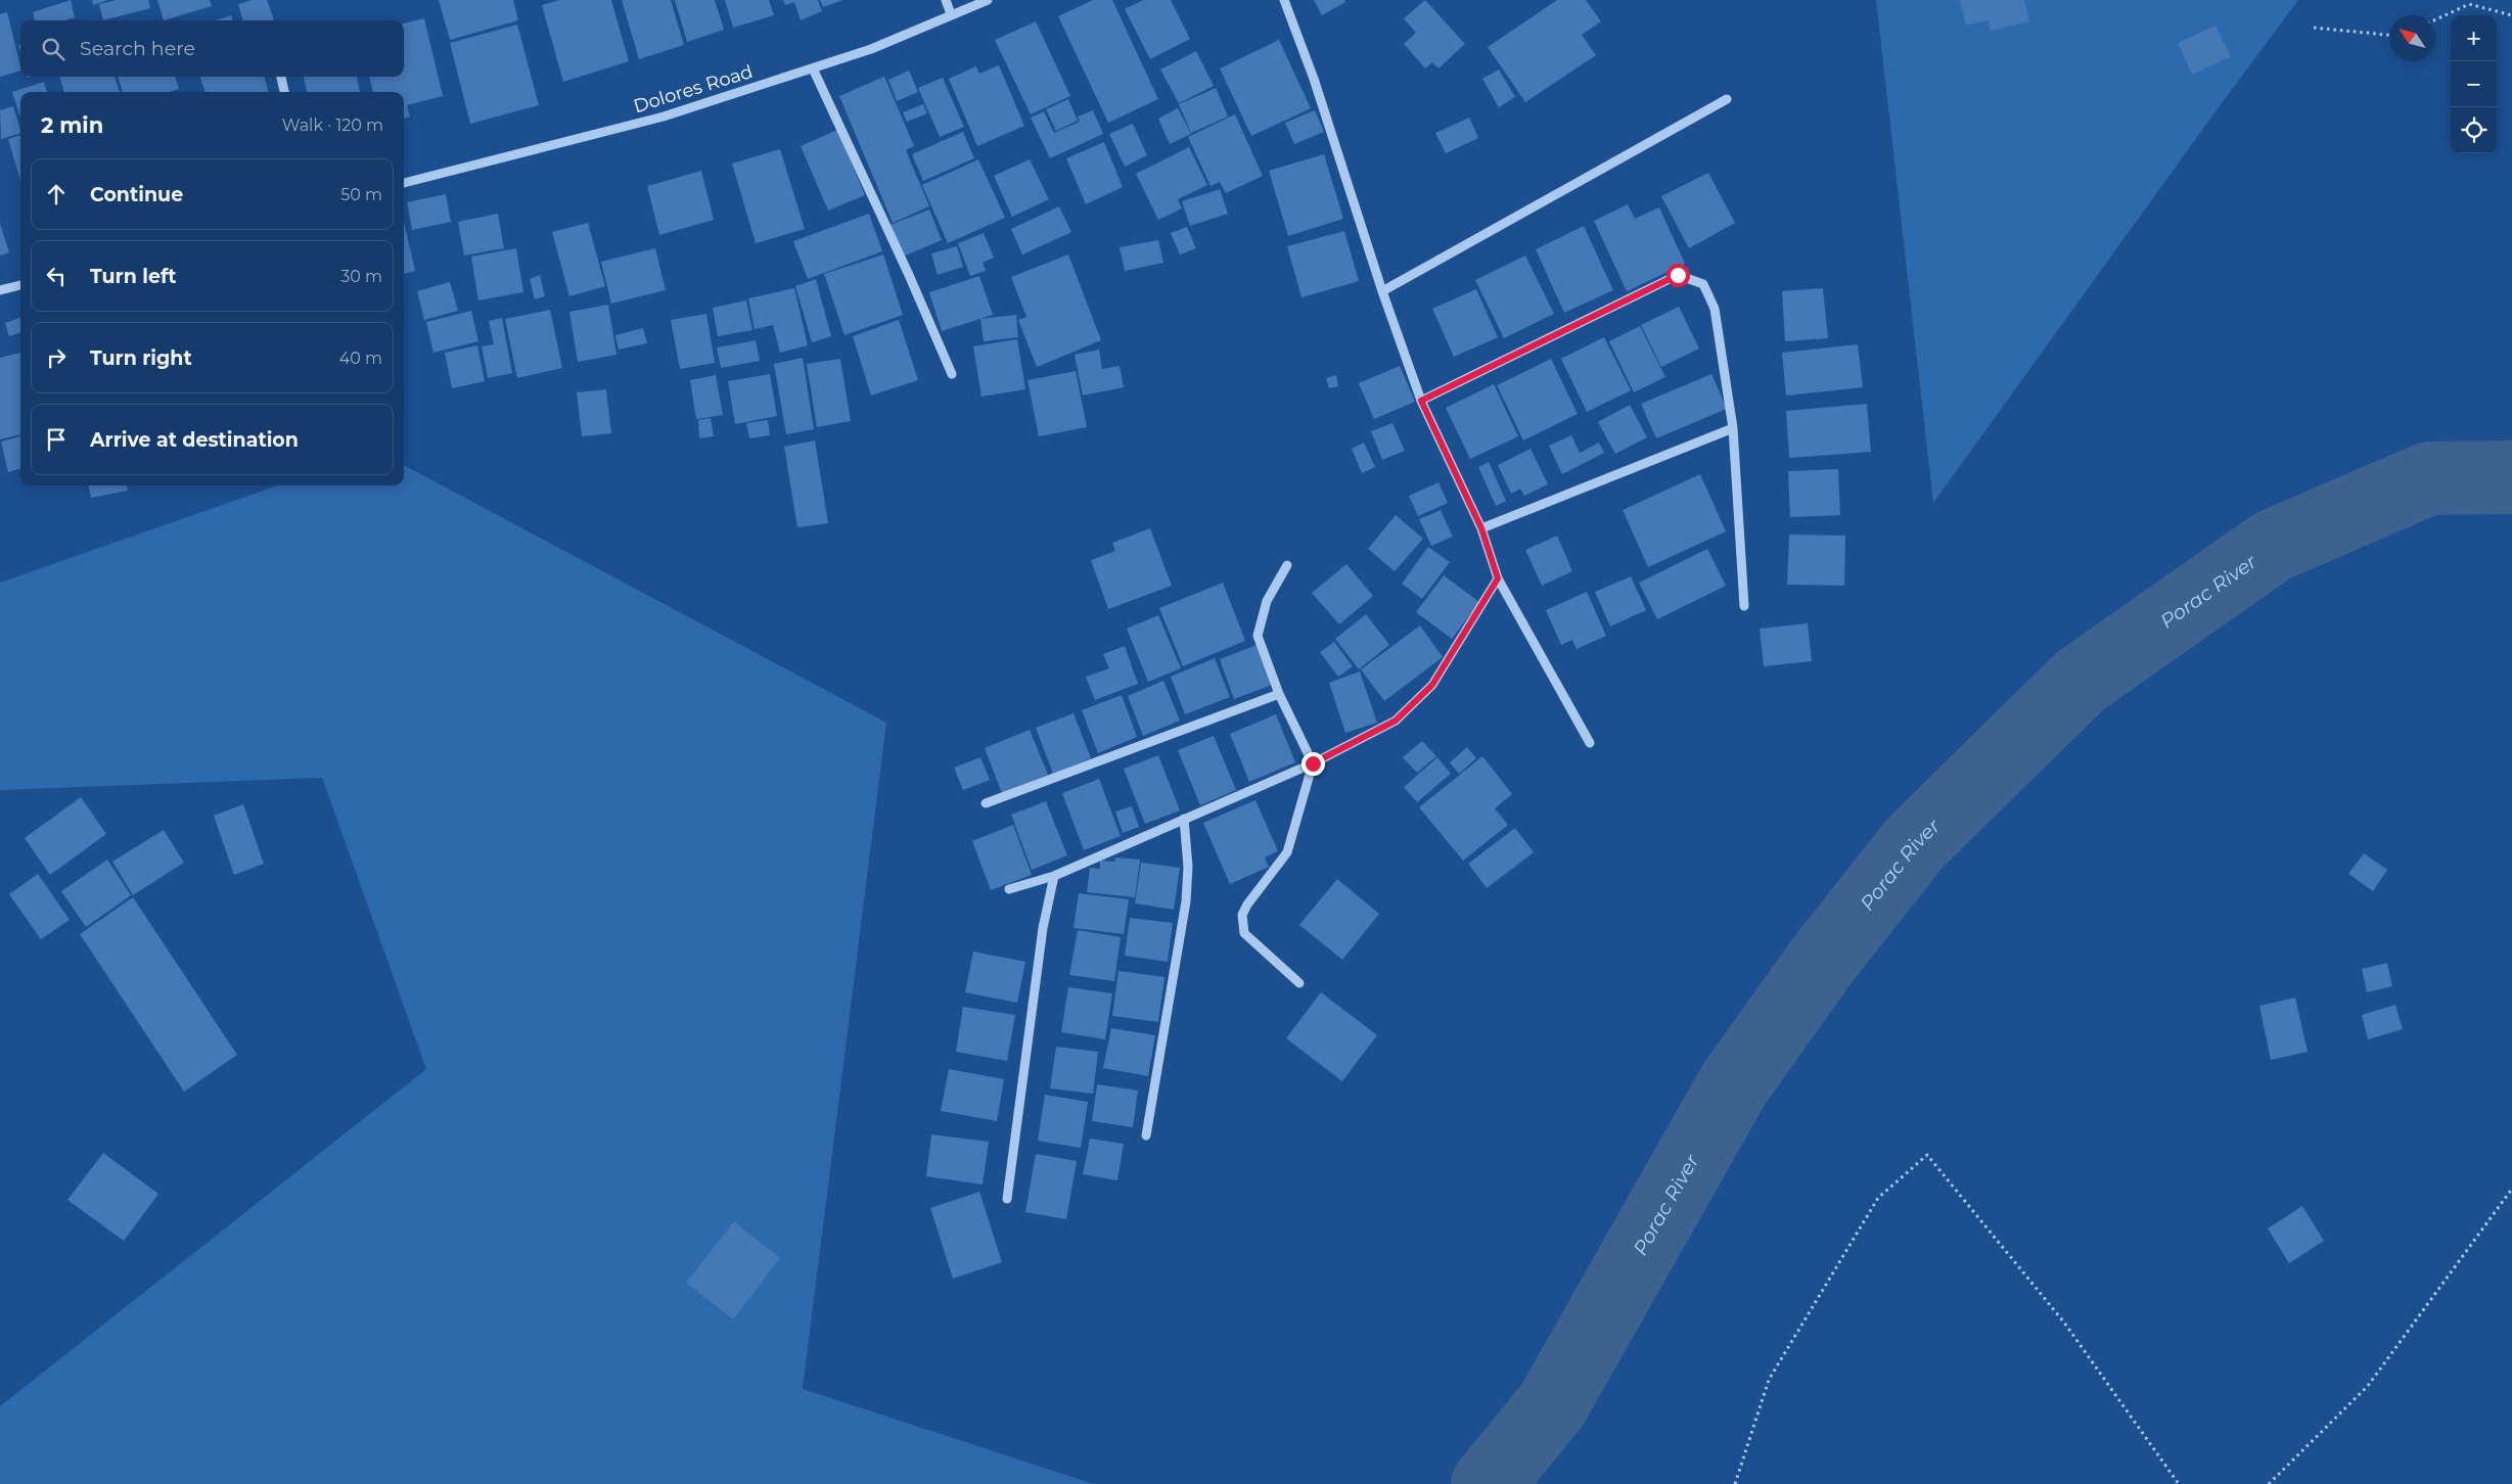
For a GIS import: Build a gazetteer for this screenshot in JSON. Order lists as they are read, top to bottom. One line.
{"streets":{"street":["Dolores Road"]},"water":["Porac River"],"north":"top left","page":{"map_buttons":["+","−"],"search":"Search here","heading":["2 min","Walk · 120 m"],"list":[["Continue","50 m"],["Turn left","30 m"],["Turn right","40 m"],"Arrive at destination"]}}
